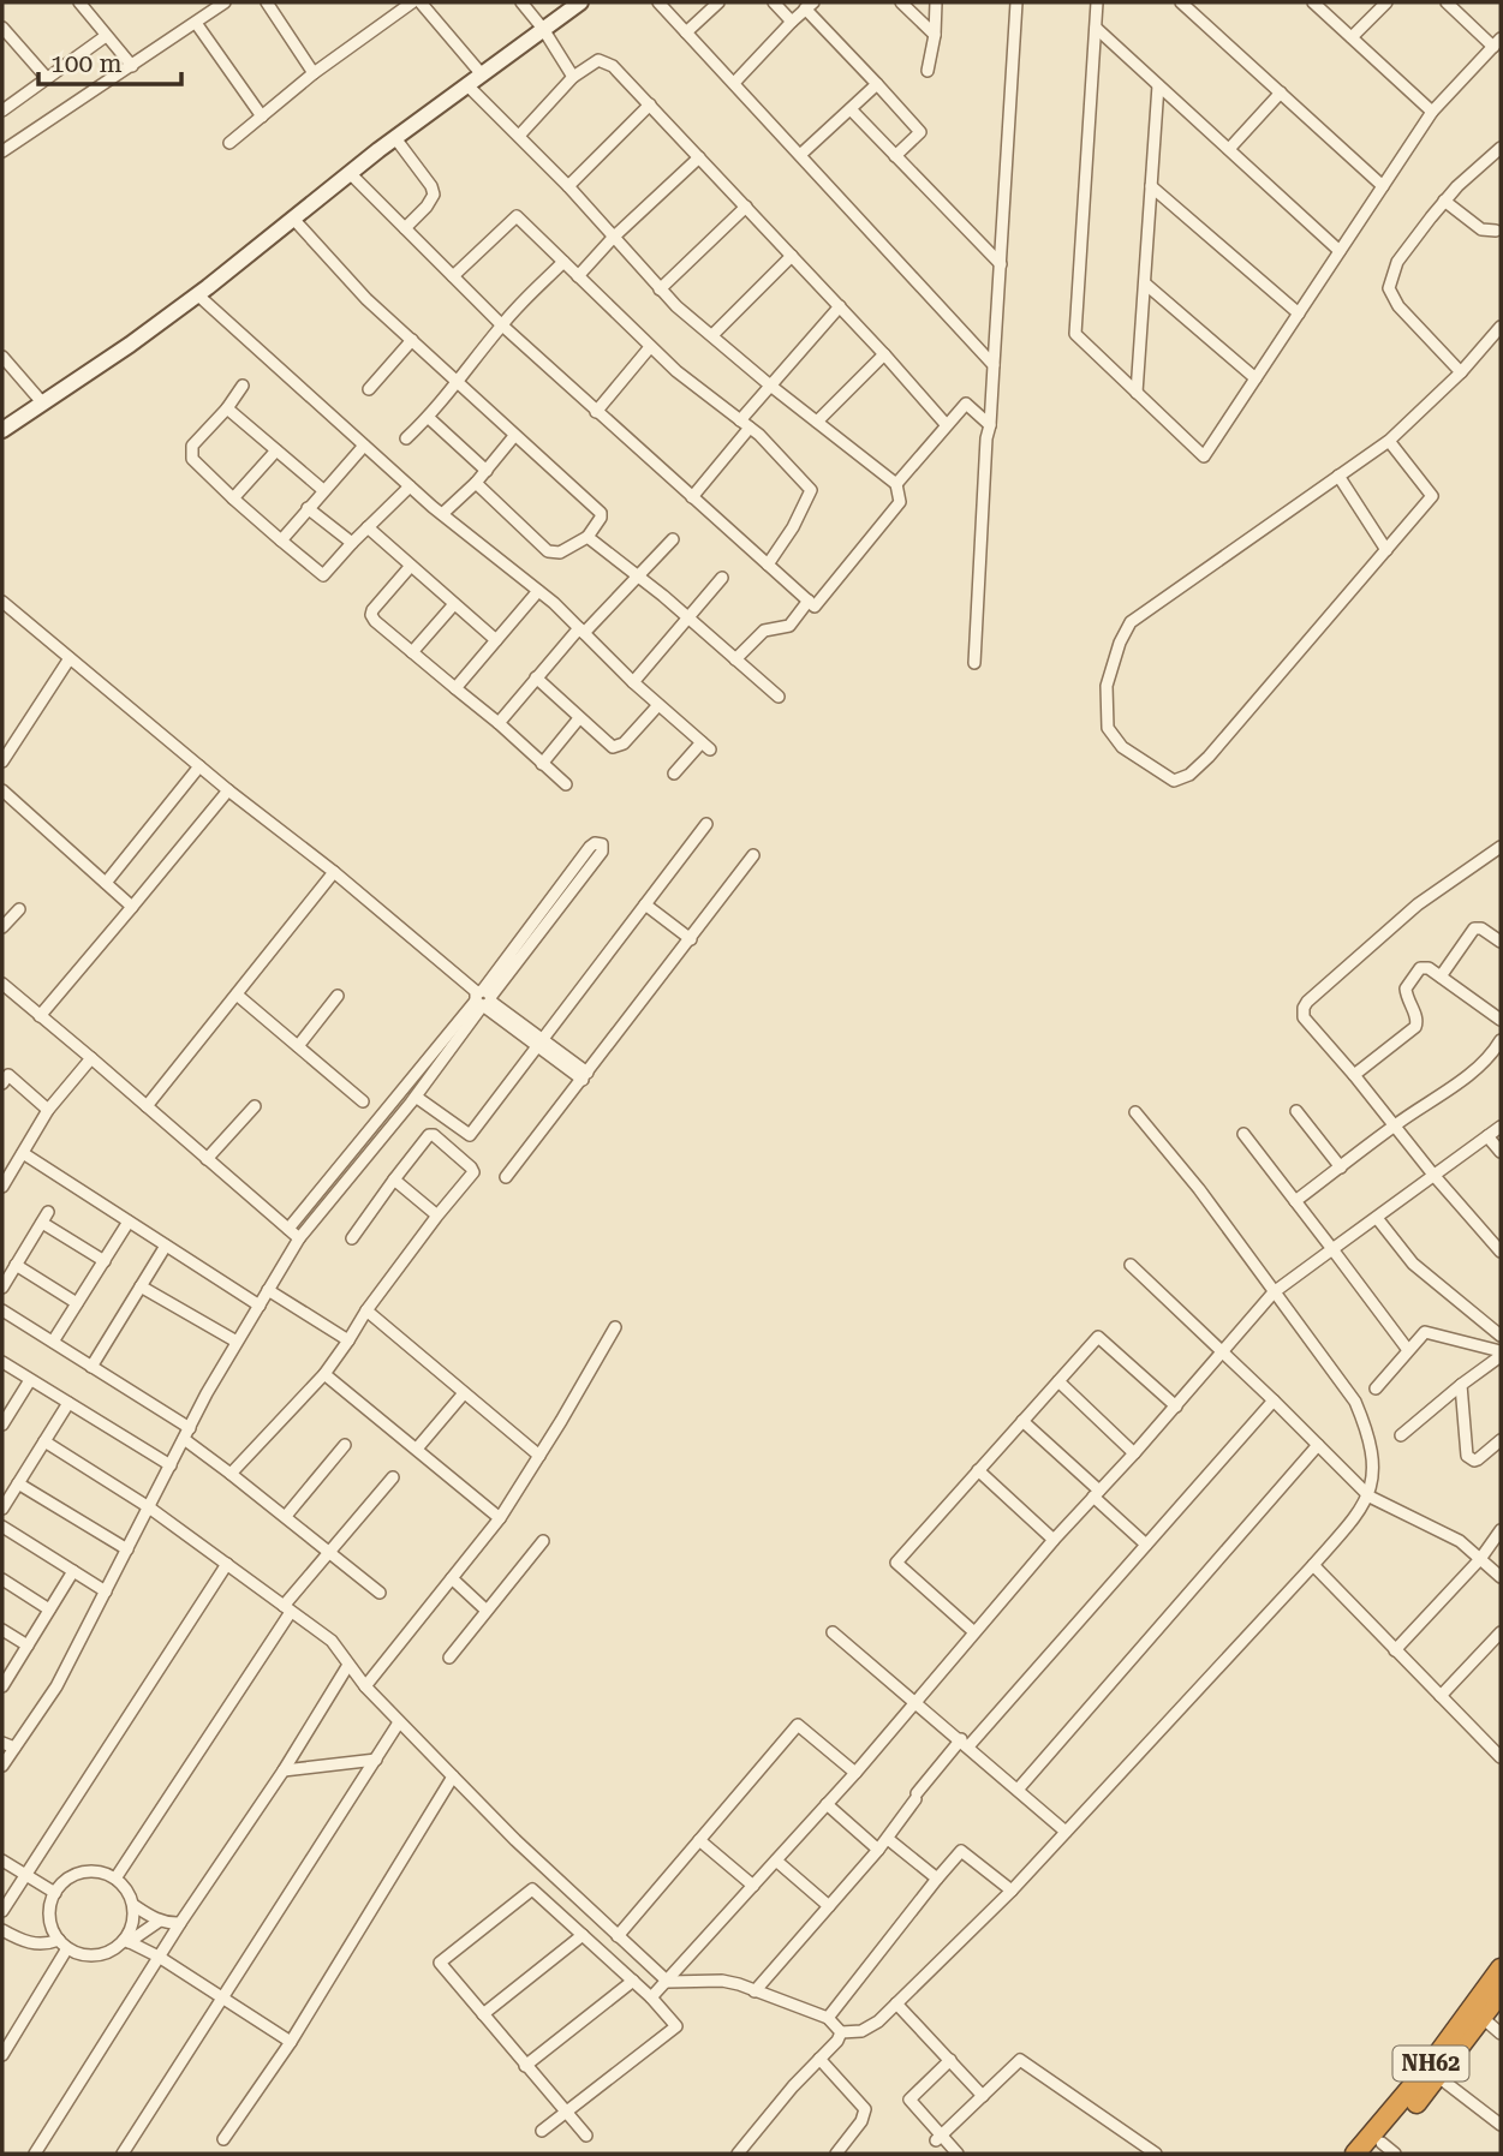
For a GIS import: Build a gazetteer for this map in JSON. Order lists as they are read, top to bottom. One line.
{"streets":{"highway":["NH62"]},"scale_bar":"100 m"}
